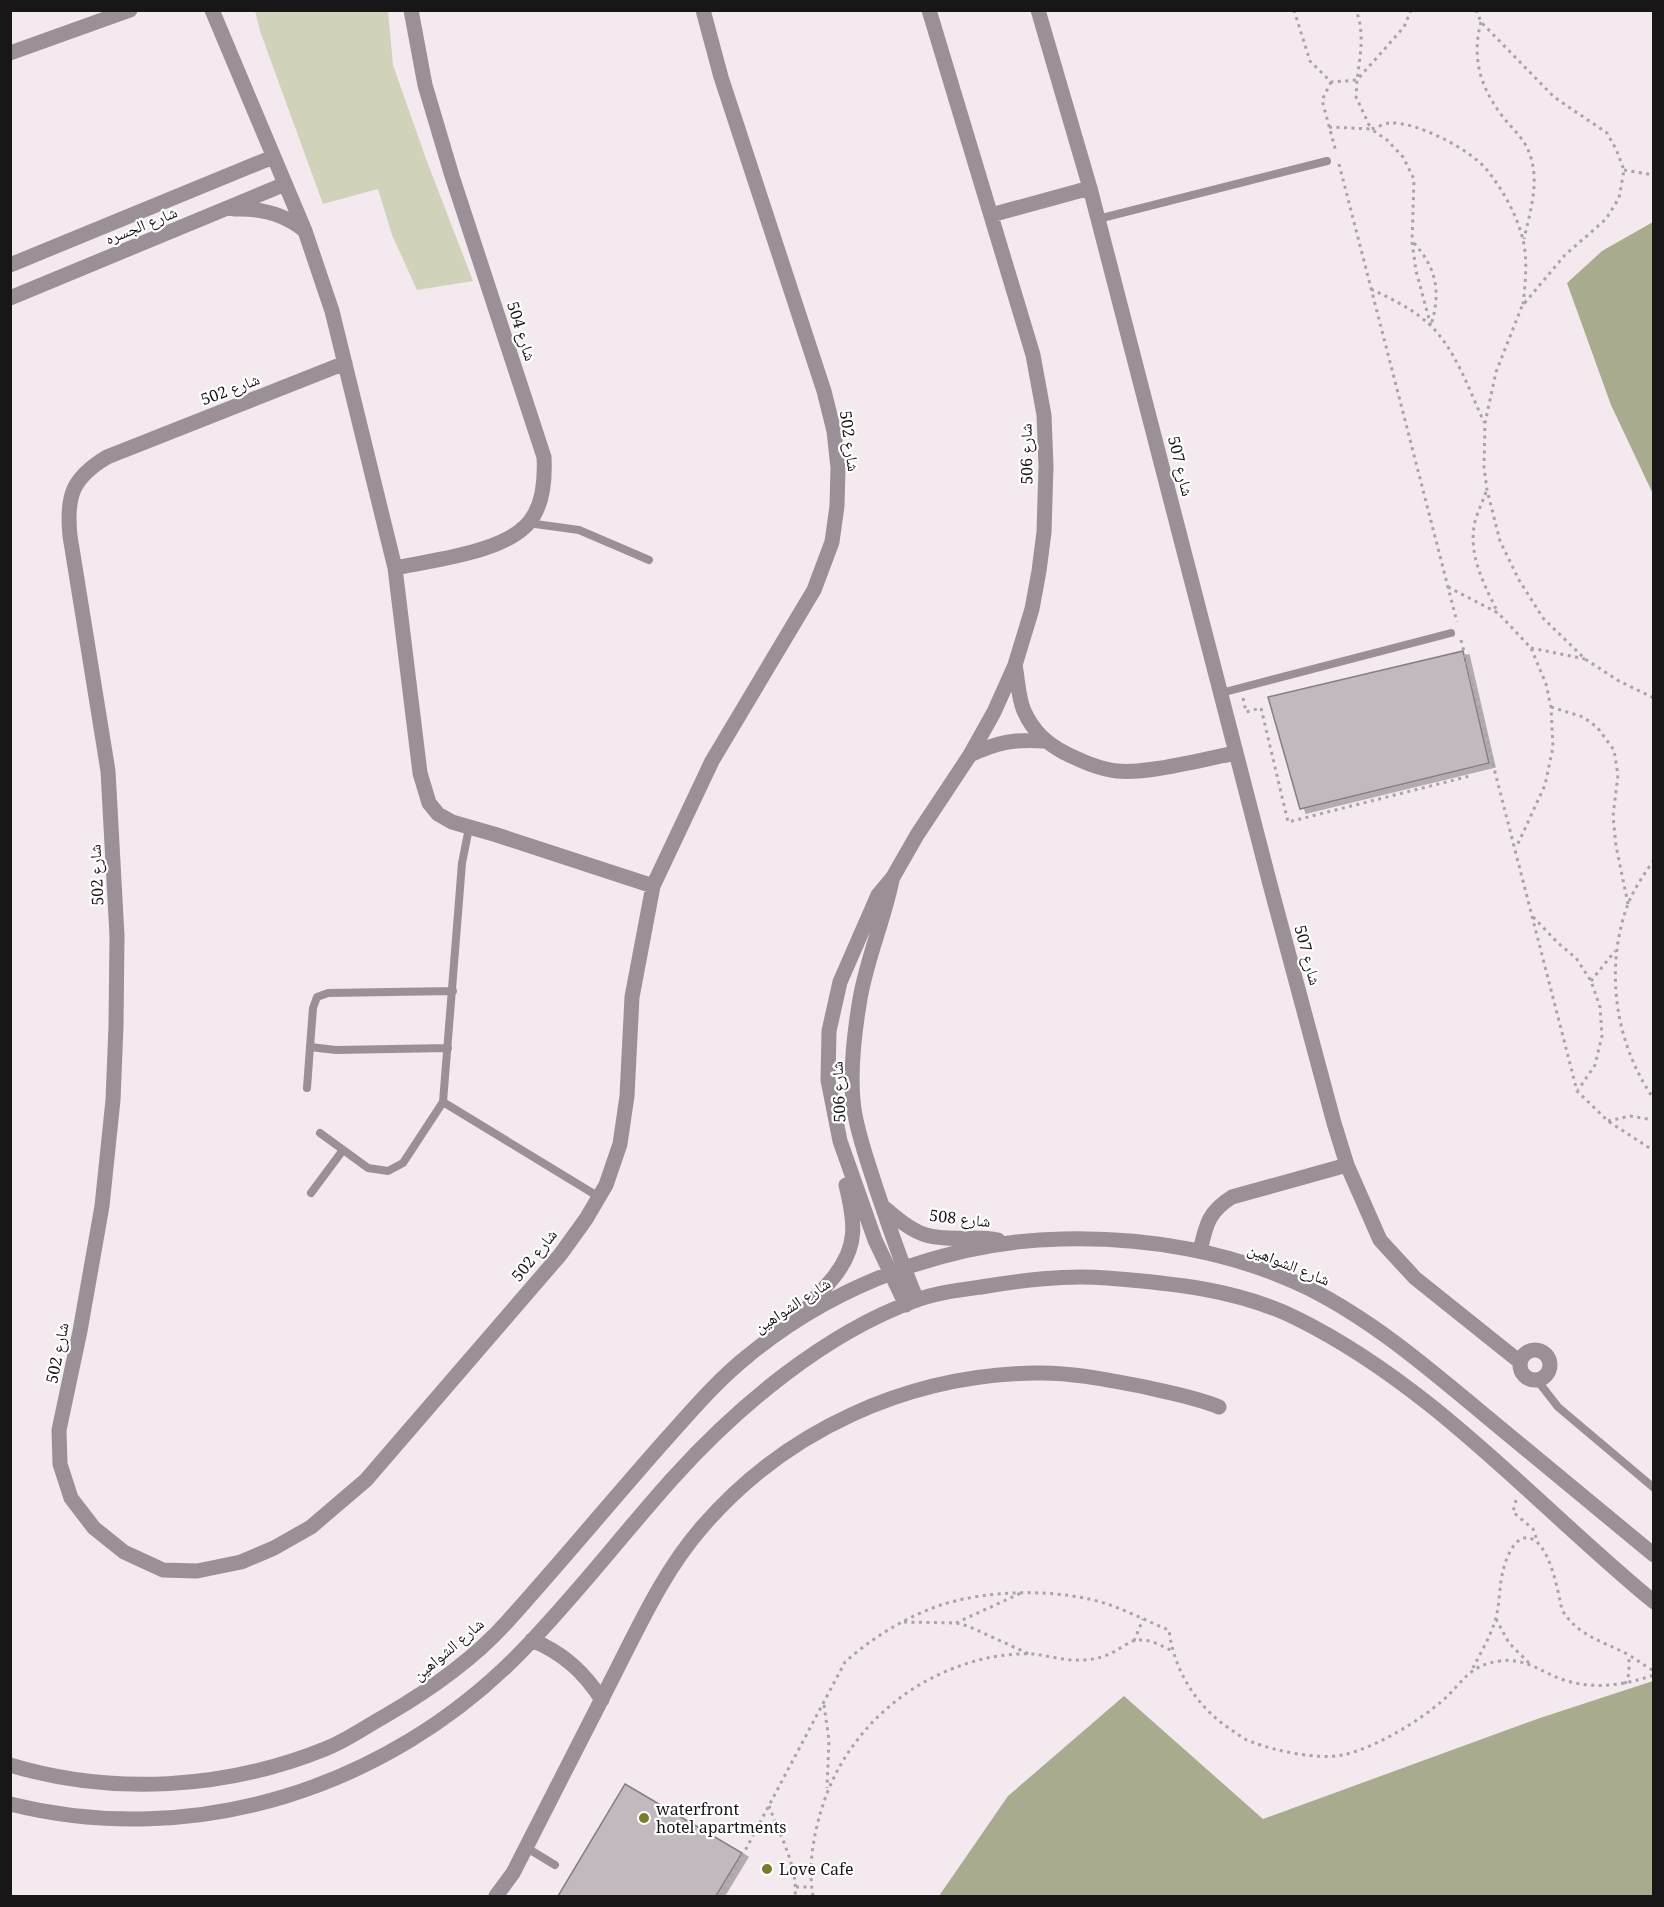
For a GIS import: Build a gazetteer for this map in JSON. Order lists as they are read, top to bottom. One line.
{"streets":{"street":["شارع الجسره","شارع 504","شارع 502","شارع 506","شارع 507","شارع 508","شارع الشواهين"]},"crossings":[["شارع 506","شارع 508"],["شارع 506","شارع الشواهين"],["شارع 508","شارع الشواهين"]],"places":["waterfront hotel apartments","Love Cafe"]}
